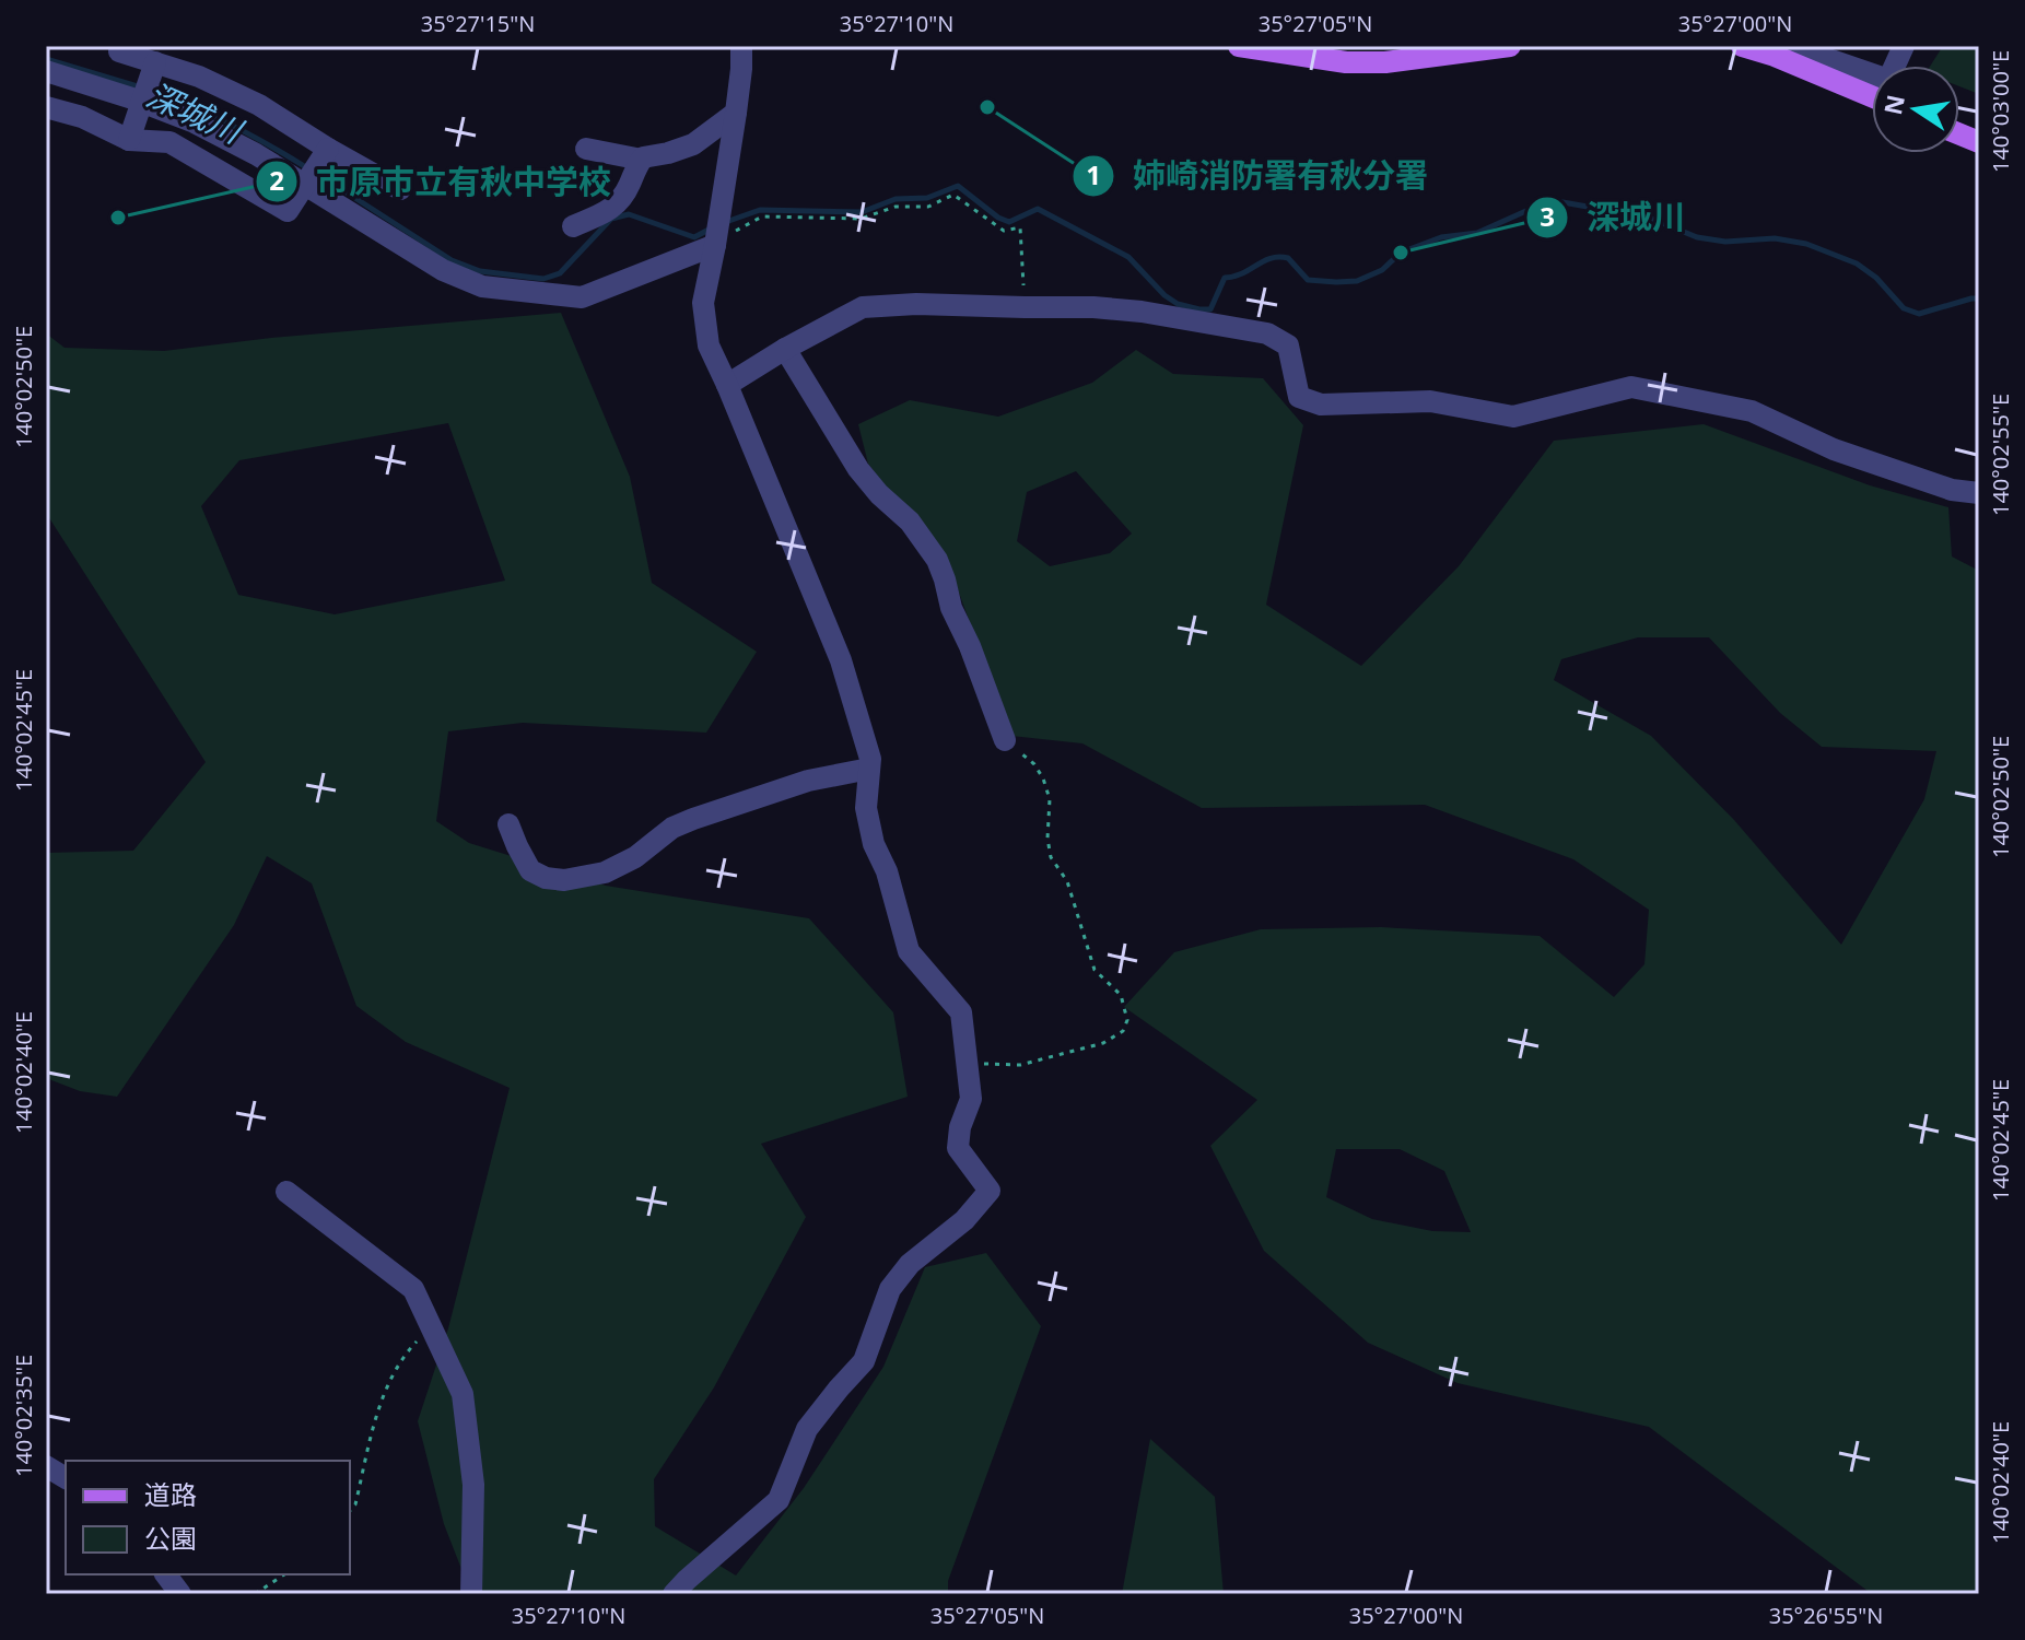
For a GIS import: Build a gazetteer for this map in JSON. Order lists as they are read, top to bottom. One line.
{"water":["深城川"],"places":["姉崎消防署有秋分署","市原市立有秋中学校","深城川"],"legend":["道路","公園"],"north":"left","coordinates":["35°27'15\"N","35°27'10\"N","35°27'05\"N","35°27'00\"N","140°03'00\"E","140°02'50\"E","140°02'55\"E","140°02'45\"E","140°02'40\"E","140°02'35\"E","35°26'55\"N"]}
